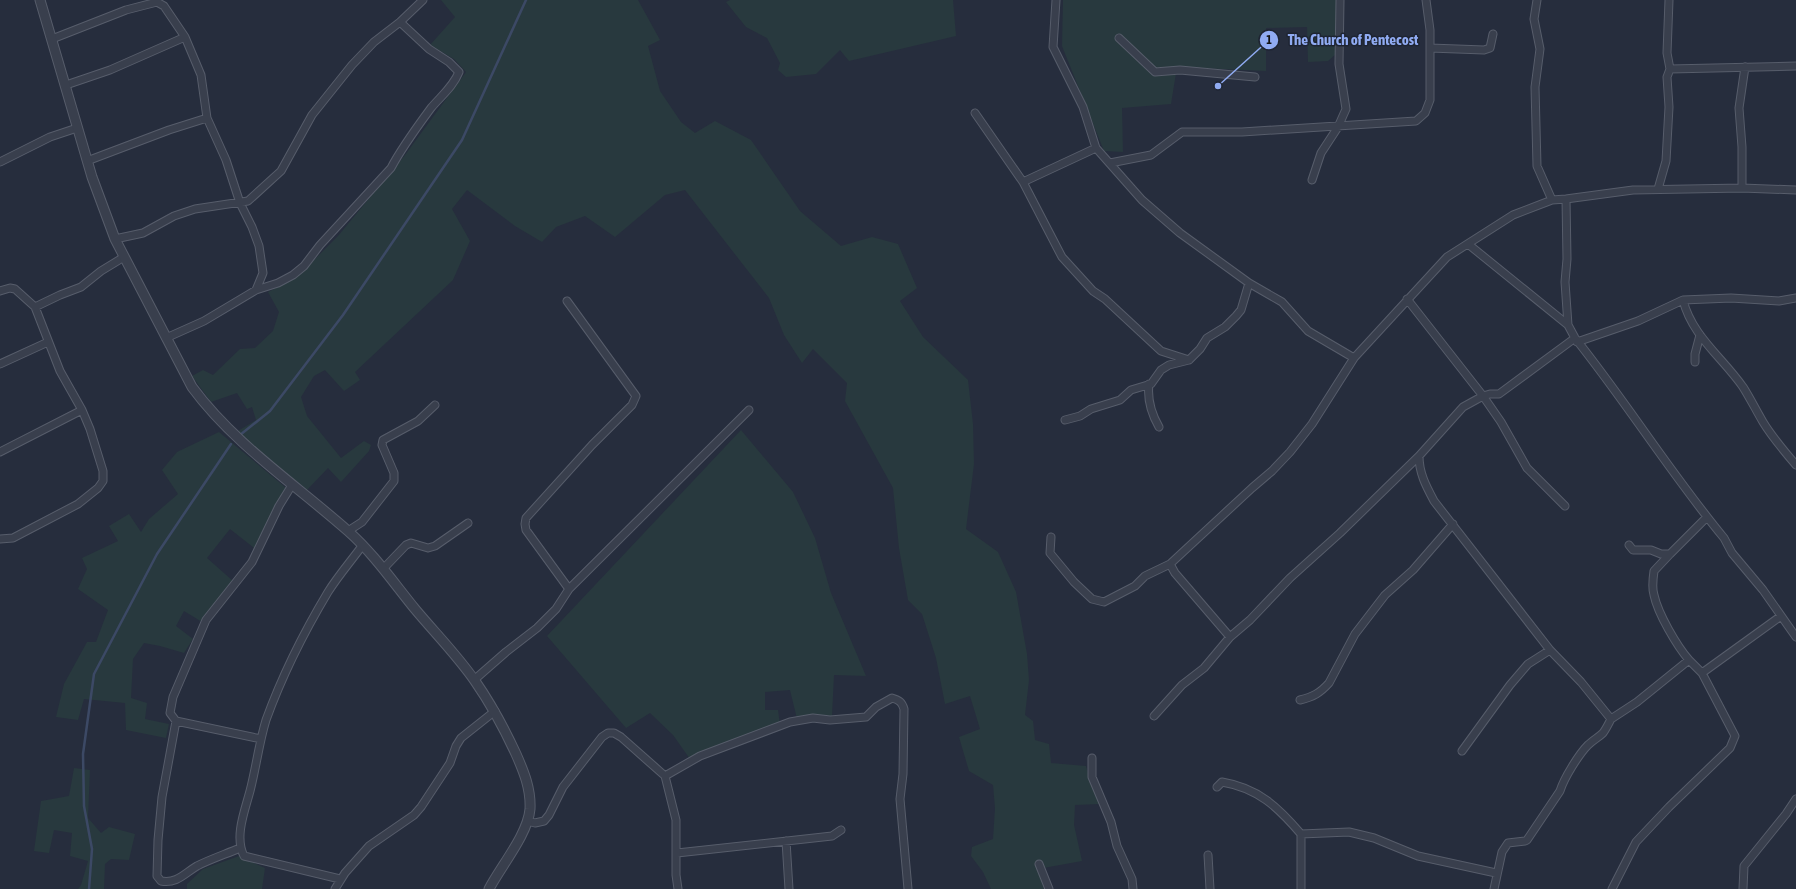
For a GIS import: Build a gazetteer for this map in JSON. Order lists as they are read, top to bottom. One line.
{"places":["The Church of Pentecost"]}
